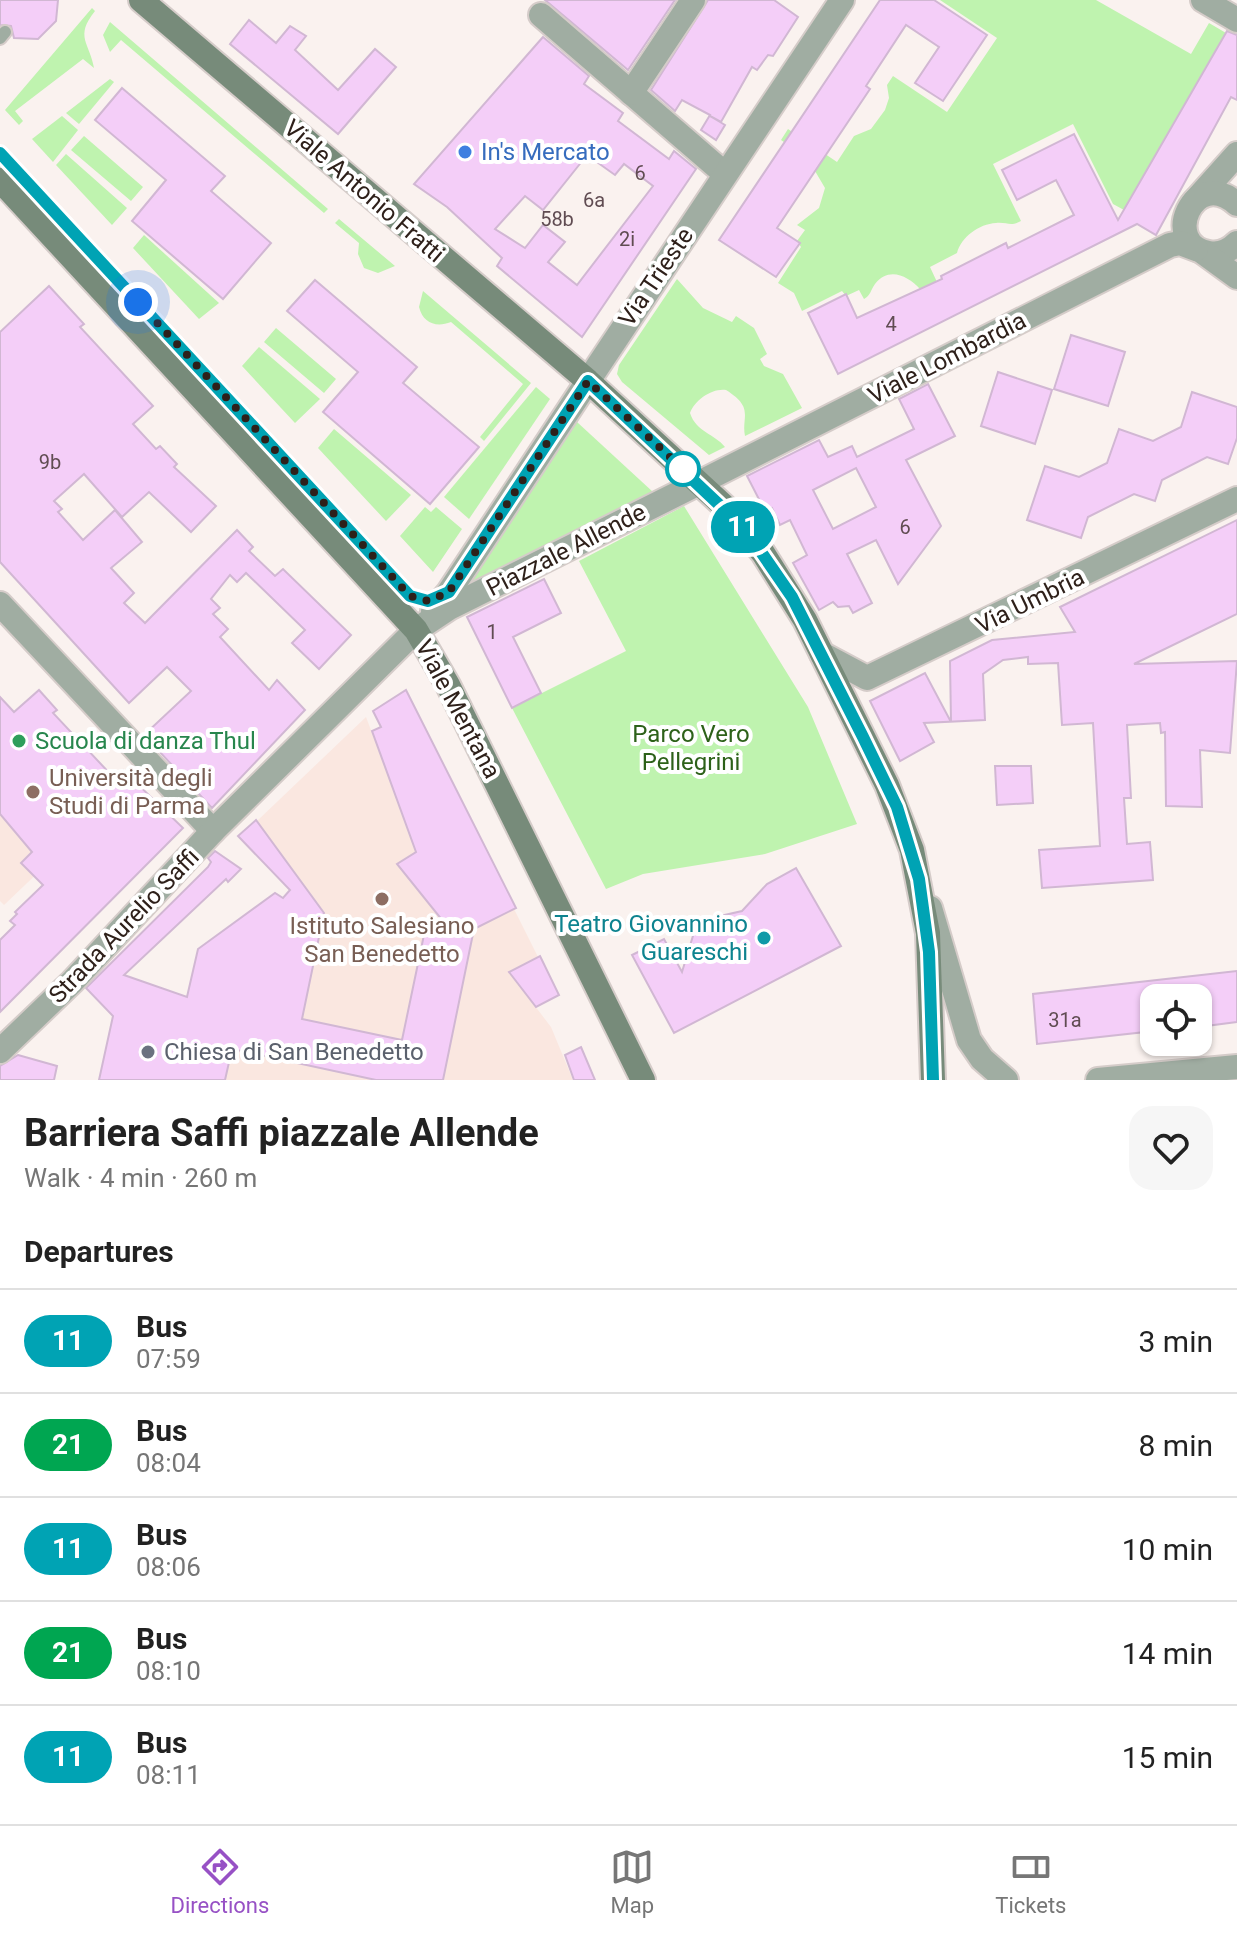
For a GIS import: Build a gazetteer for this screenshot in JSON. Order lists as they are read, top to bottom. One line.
{"streets":{"main road":["Viale Antonio Fratti","Viale Mentana"],"street":["Via Trieste","Viale Lombardia","Piazzale Allende","Via Umbria","Strada Aurelio Saffi"]},"crossings":[["Viale Antonio Fratti","Via Trieste"],["Viale Antonio Fratti","Piazzale Allende"],["Via Trieste","Piazzale Allende"],["Viale Lombardia","Piazzale Allende"],["Piazzale Allende","Viale Mentana"],["Piazzale Allende","Strada Aurelio Saffi"],["Viale Mentana","Strada Aurelio Saffi"]],"parks":["Parco Vero Pellegrini"],"places":["In's Mercato","Scuola di danza Thul","Università degli Studi di Parma","Istituto Salesiano San Benedetto","Teatro Giovannino Guareschi","Chiesa di San Benedetto"],"lines":["bus line 11"],"house_numbers":["6","6a","58b","2i","4","9b","6","1","31a"],"page":{"on_map":"11","heading":[["Barriera Saffi piazzale Allende","Walk · 4 min · 260 m"],"Departures"],"list":[{"mark":"11","name":"Bus","note":"07:59","value":"3 min"},{"mark":"21","name":"Bus","note":"08:04","value":"8 min"},{"mark":"11","name":"Bus","note":"08:06","value":"10 min"},{"mark":"21","name":"Bus","note":"08:10","value":"14 min"},{"mark":"11","name":"Bus","note":"08:11","value":"15 min"}],"tabs":["Directions","Map","Tickets"]}}
